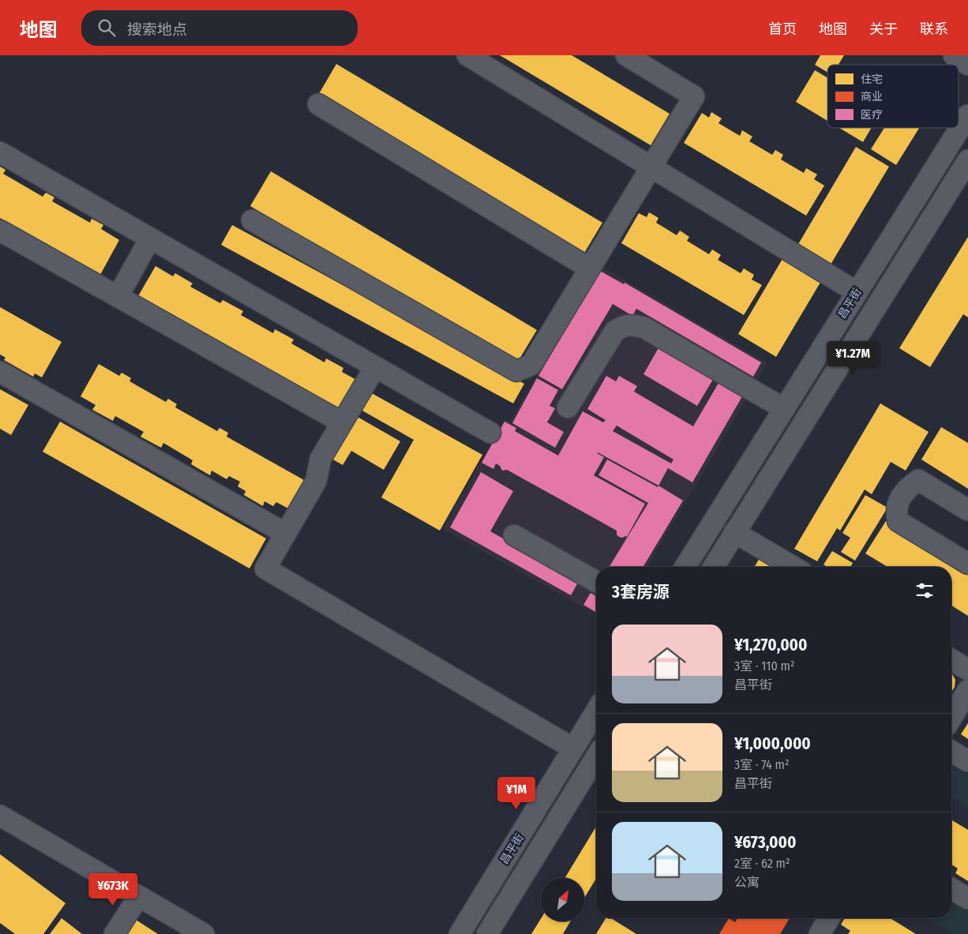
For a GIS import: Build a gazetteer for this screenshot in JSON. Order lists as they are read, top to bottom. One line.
{"streets":{"street":["昌平街"]},"legend":["住宅","商业","医疗"],"north":"top right","page":{"header":"地图","search":"搜索地点","nav":["首页","地图","关于","联系"],"price":["¥1.27M","¥1M","¥673K"],"heading":"3套房源","list":[{"name":"¥1,270,000","note":"3室 · 110 m² · 昌平街"},{"name":"¥1,000,000","note":"3室 · 74 m² · 昌平街"},{"name":"¥673,000","note":"2室 · 62 m² · 公寓"}]}}
